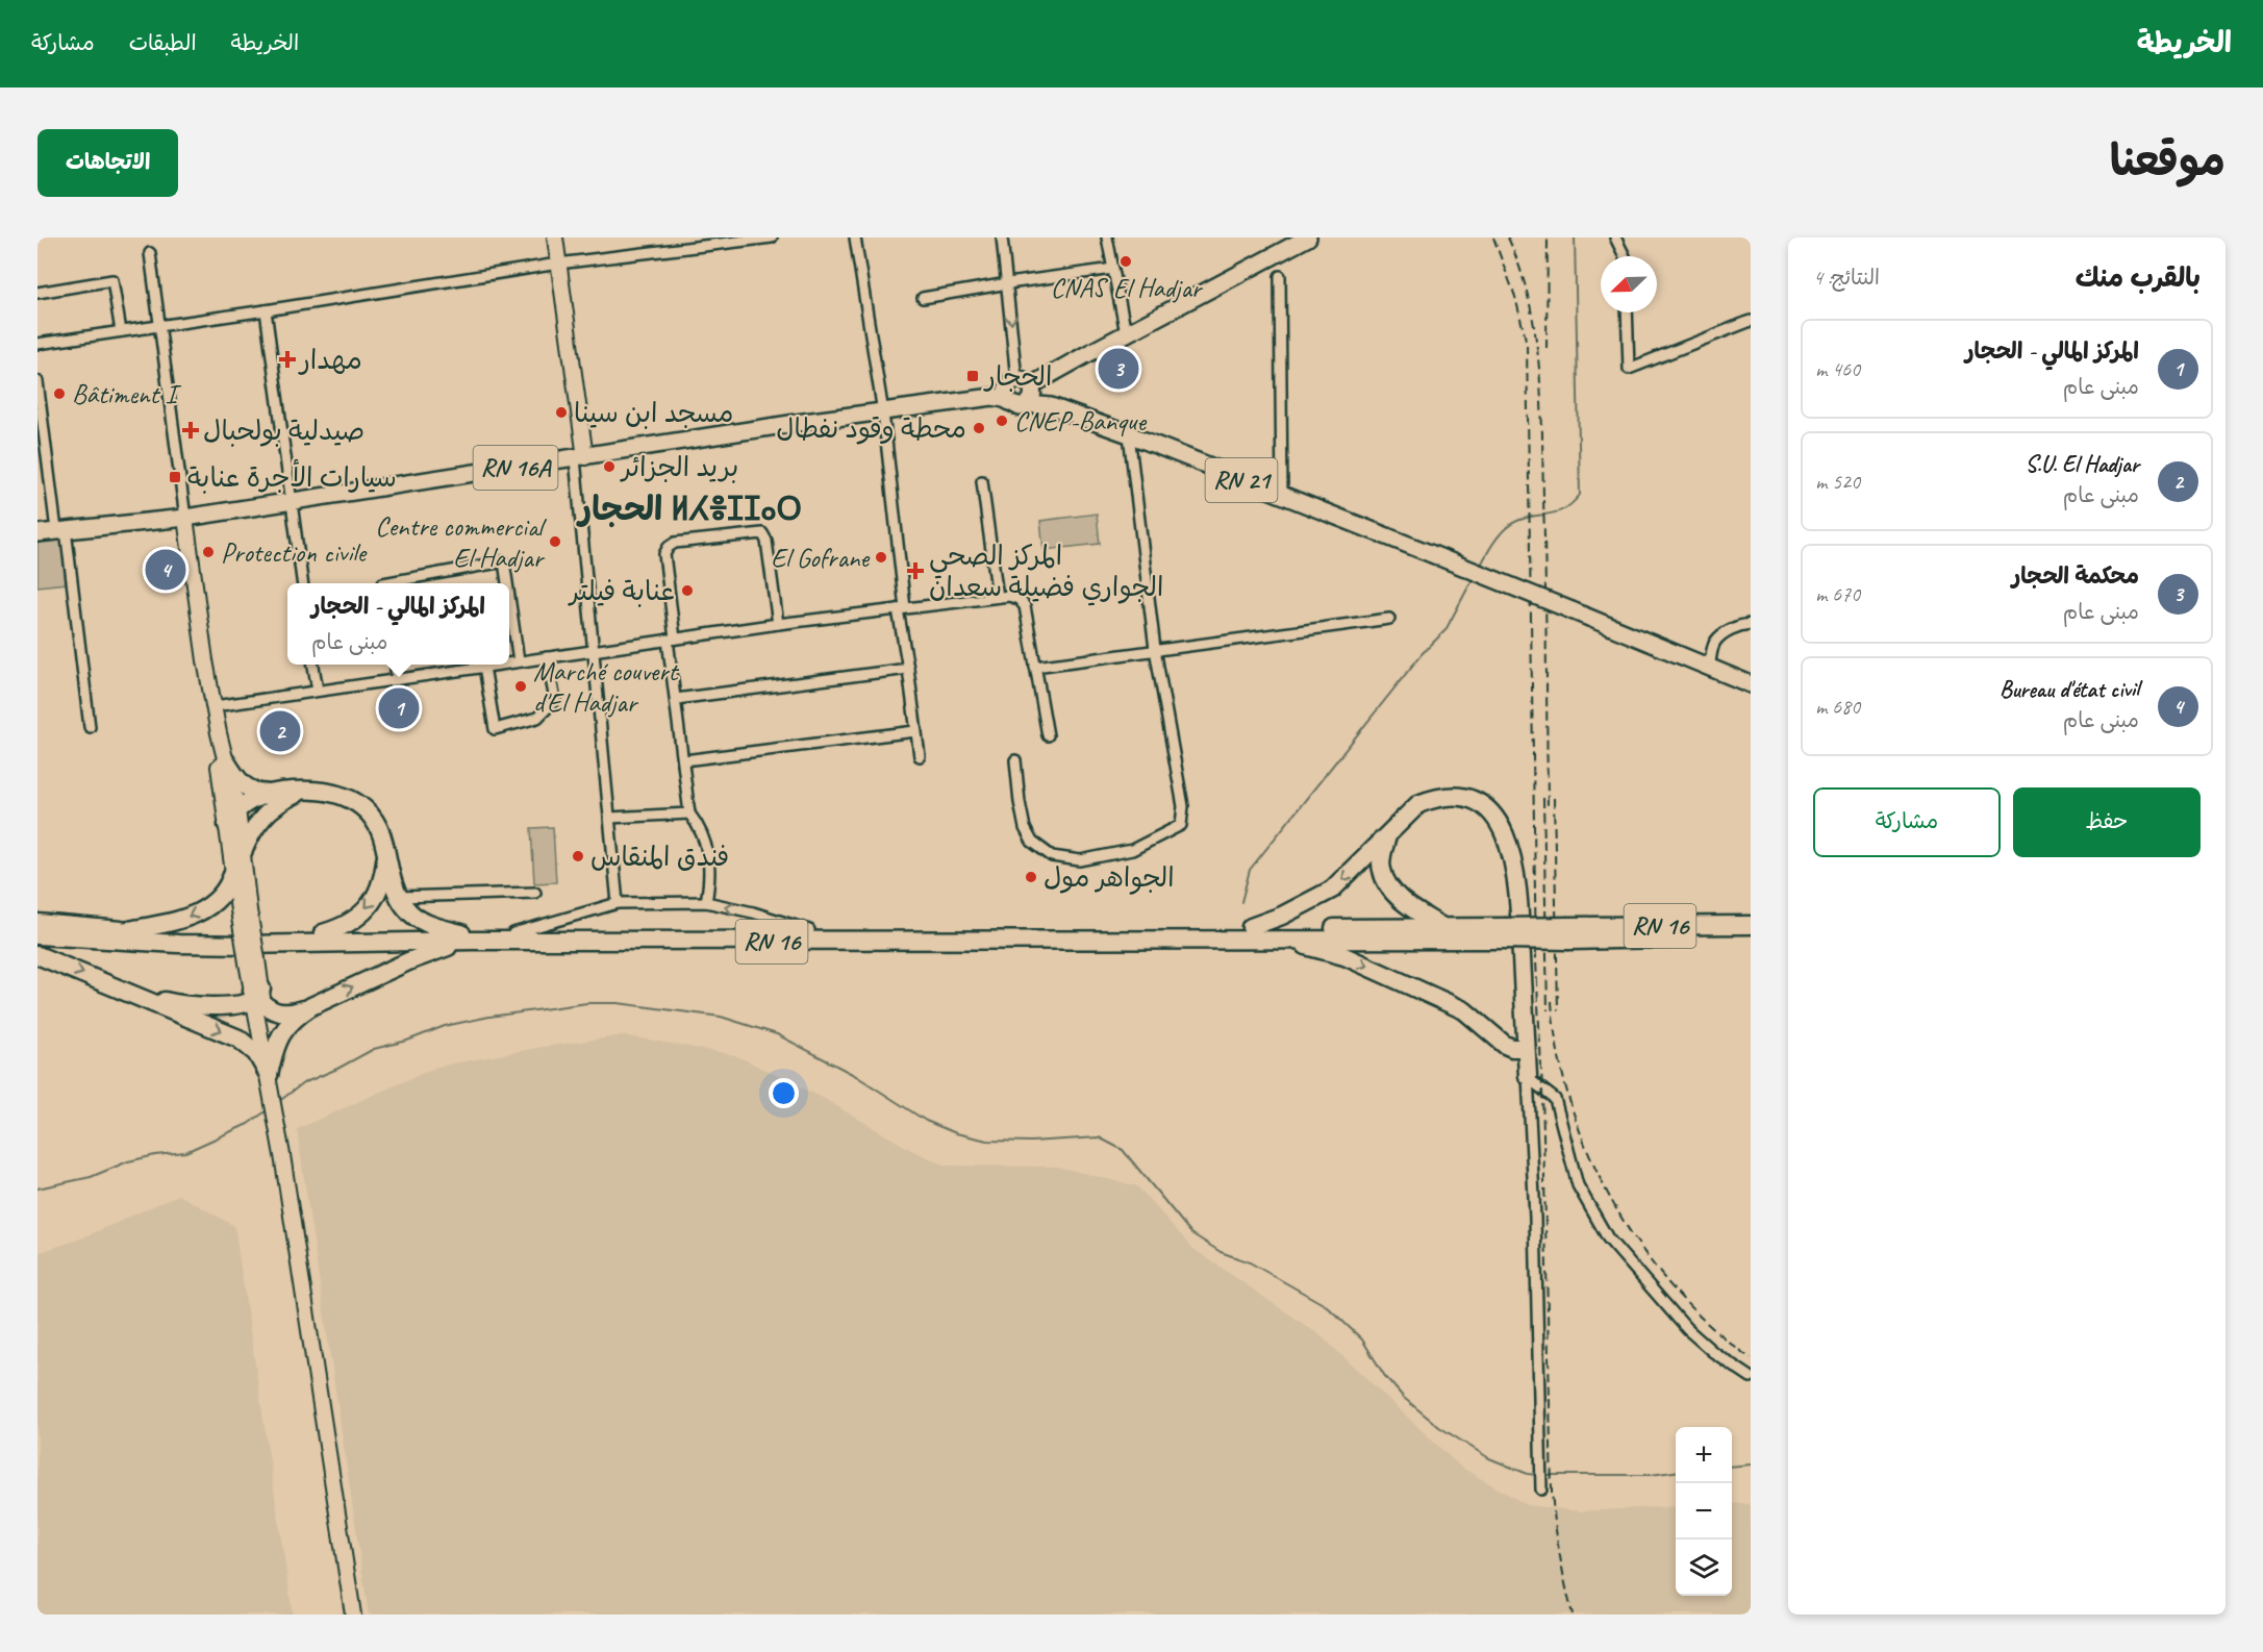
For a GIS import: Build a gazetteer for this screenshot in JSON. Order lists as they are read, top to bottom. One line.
{"streets":{"highway":["RN 16"],"main road":["RN 16A","RN 21"]},"crossings":[["RN 16A","RN 21"]],"districts":["الحجار ⵍⵃⴻⵊⵊⴰⵔ"],"places":{"other":["CNAS El Hadjar","Bâtiment I","مسجد ابن سينا","CNEP-Banque","محطة وقود نفطال","بريد الجزائر","Centre commercial El Hadjar","Protection civile","El Gofrane","عنابة فيلتر","Marché couvert d'El Hadjar","فندق المنقاس","الجواهر مول"],"health":["مهدار","صيدلية بولحبال","المركز الصحي الجواري فضيلة سعدان"],"transit":["الحجار","سيارات الأجرة عنابة"]},"north":"bottom left","page":{"header":"الخريطة","nav":["الخريطة","الطبقات","مشاركة"],"title":"موقعنا","buttons":["الاتجاهات",["حفظ","مشاركة"]],"heading":["بالقرب منك","النتائج: 4"],"list":[{"mark":"1","name":"المركز المالي - الحجار","note":"مبنى عام","value":"460 m"},{"mark":"2","name":"S.U. El Hadjar","note":"مبنى عام","value":"520 m"},{"mark":"3","name":"محكمة الحجار","note":"مبنى عام","value":"670 m"},{"mark":"4","name":"Bureau d'état civil","note":"مبنى عام","value":"680 m"}],"pins":["3","4","1","2"],"popup":["المركز المالي - الحجار","مبنى عام"],"map_buttons":["+","−"]}}
